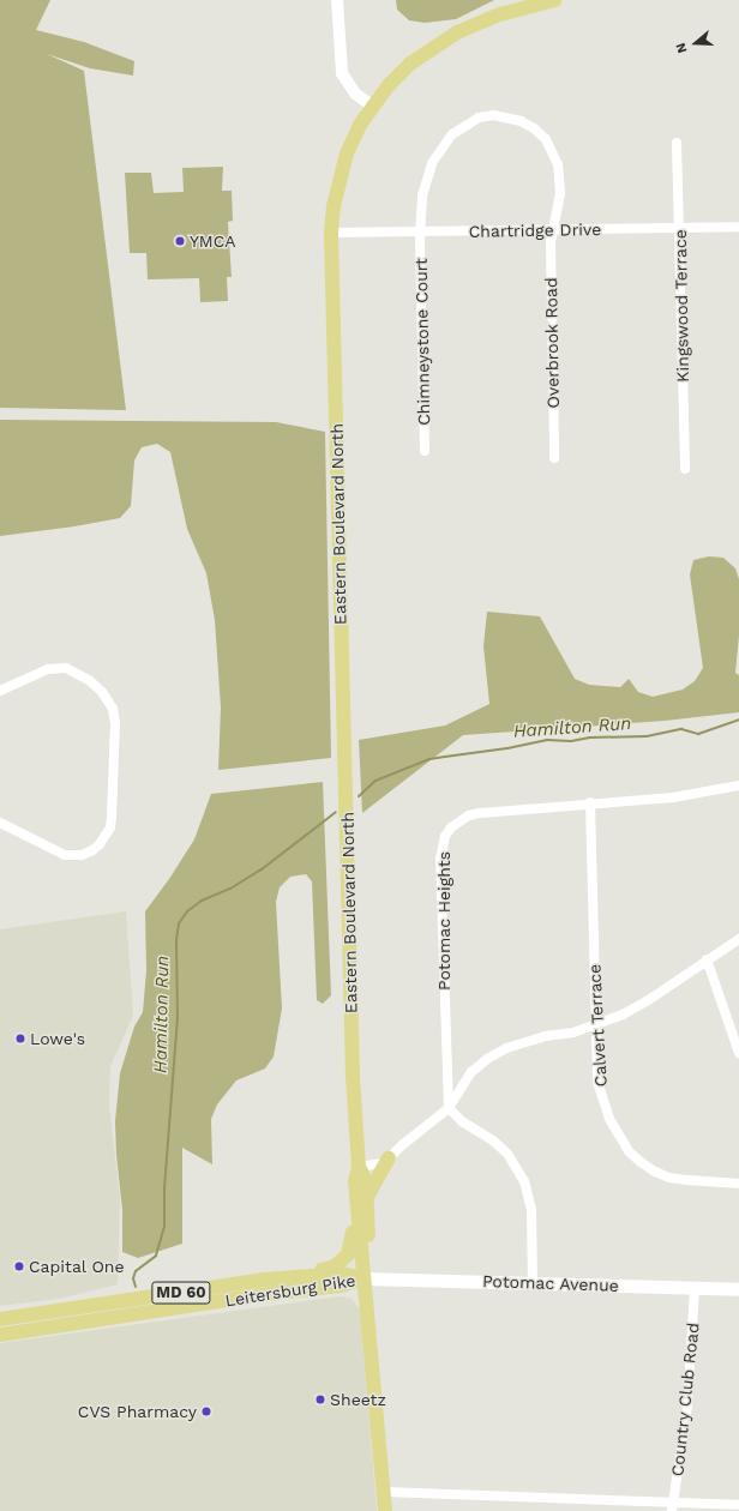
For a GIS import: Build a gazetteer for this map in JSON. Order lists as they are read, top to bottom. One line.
{"streets":{"main road":["Eastern Boulevard North","Potomac Avenue","Leitersburg Pike","MD 60"],"street":["Chartridge Drive","Kingswood Terrace","Chimneystone Court","Overbrook Road","Potomac Heights","Calvert Terrace","Country Club Road"]},"crossings":[["Chartridge Drive","Kingswood Terrace"],["Chartridge Drive","Chimneystone Court"],["Chartridge Drive","Overbrook Road"],["Chartridge Drive","Eastern Boulevard North"],["Chimneystone Court","Overbrook Road"],["Eastern Boulevard North","Potomac Avenue"],["Eastern Boulevard North","Leitersburg Pike"],["Potomac Heights","Calvert Terrace"],["Potomac Avenue","Leitersburg Pike"],["Potomac Avenue","Country Club Road"]],"water":["Hamilton Run"],"places":["YMCA","Lowe's","Capital One","Sheetz","CVS Pharmacy"],"north":"left"}
